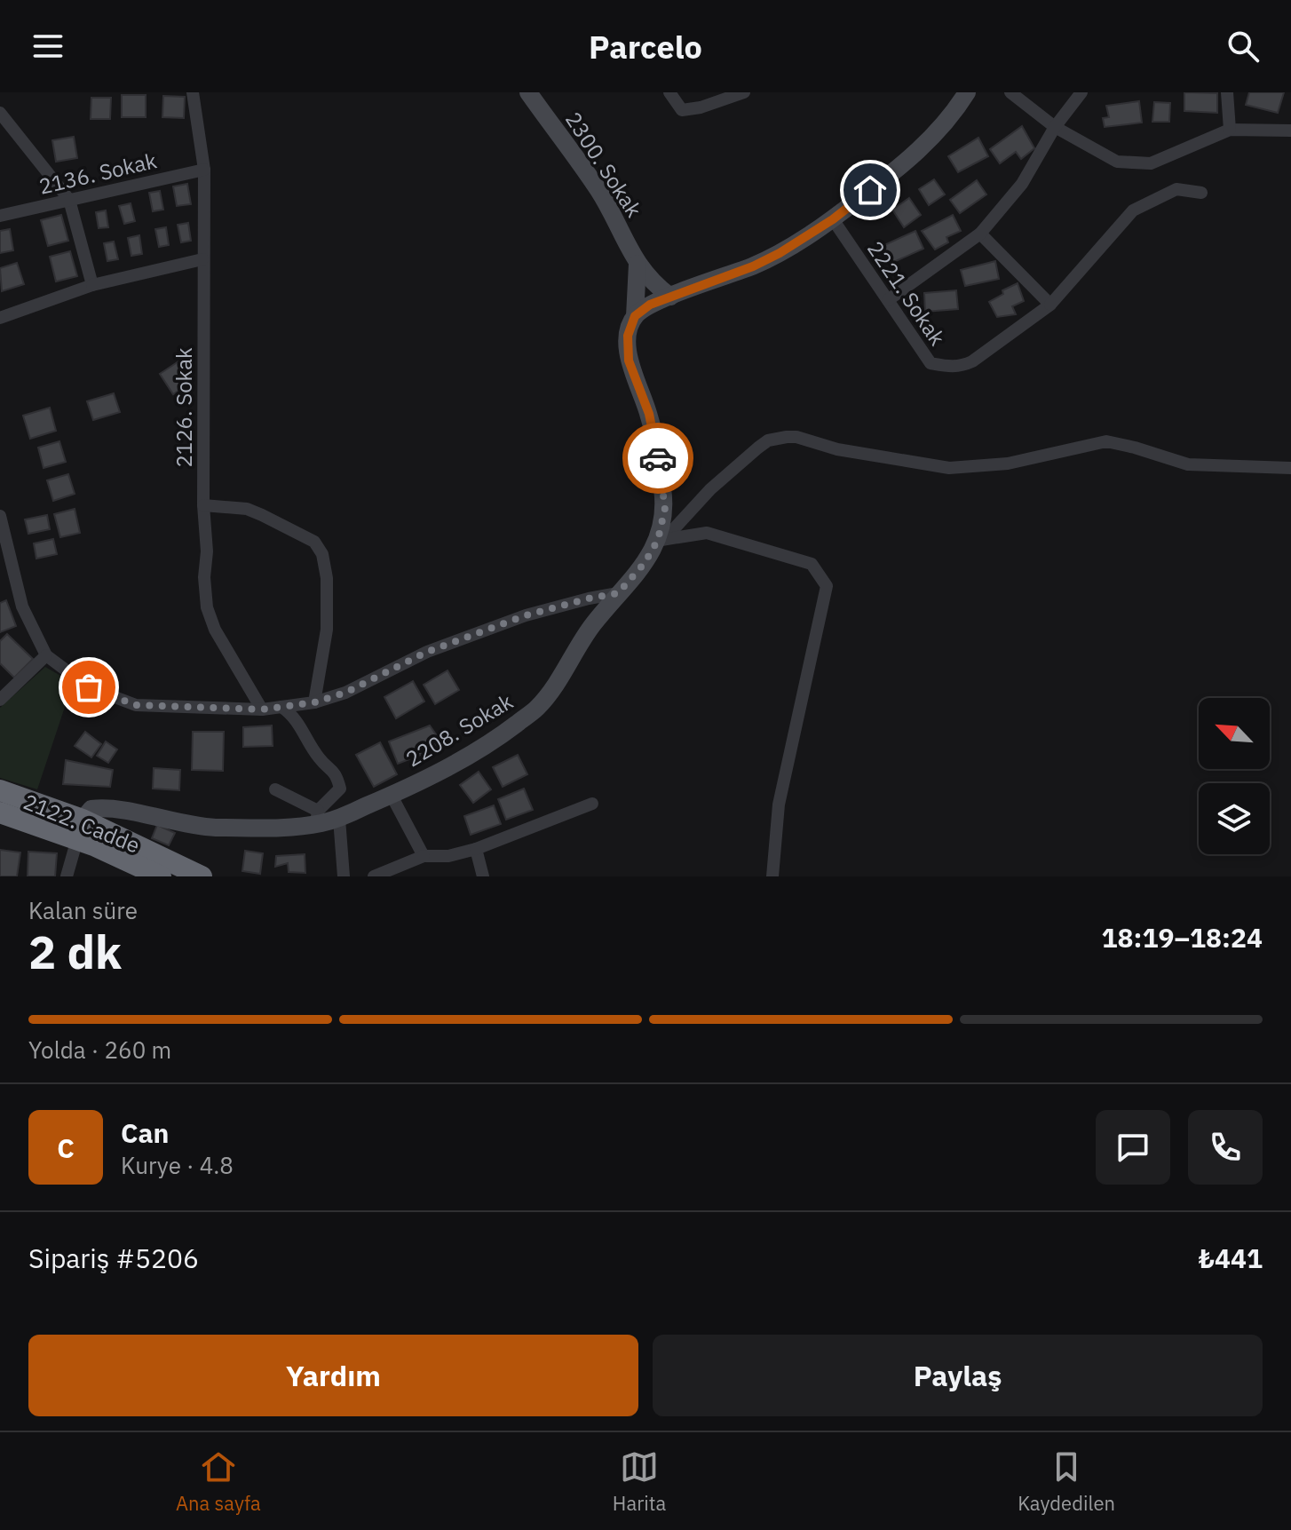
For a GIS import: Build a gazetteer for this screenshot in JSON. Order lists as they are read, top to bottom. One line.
{"streets":{"highway":["2122. Cadde"],"street":["2300. Sokak","2136. Sokak","2221. Sokak","2126. Sokak","2208. Sokak"]},"crossings":[["2300. Sokak","2208. Sokak"],["2136. Sokak","2126. Sokak"],["2221. Sokak","2208. Sokak"],["2208. Sokak","2122. Cadde"]],"north":"top left","page":{"header":"Parcelo","heading":["2 dk","Kalan süre","18:19–18:24"],"panel":["Can","Kurye · 4.8","Sipariş #5206","₺441"],"bar":"Yolda · 260 m","round":"C","buttons":["Yardım","Paylaş"],"tabs":["Ana sayfa","Harita","Kaydedilen"]}}
